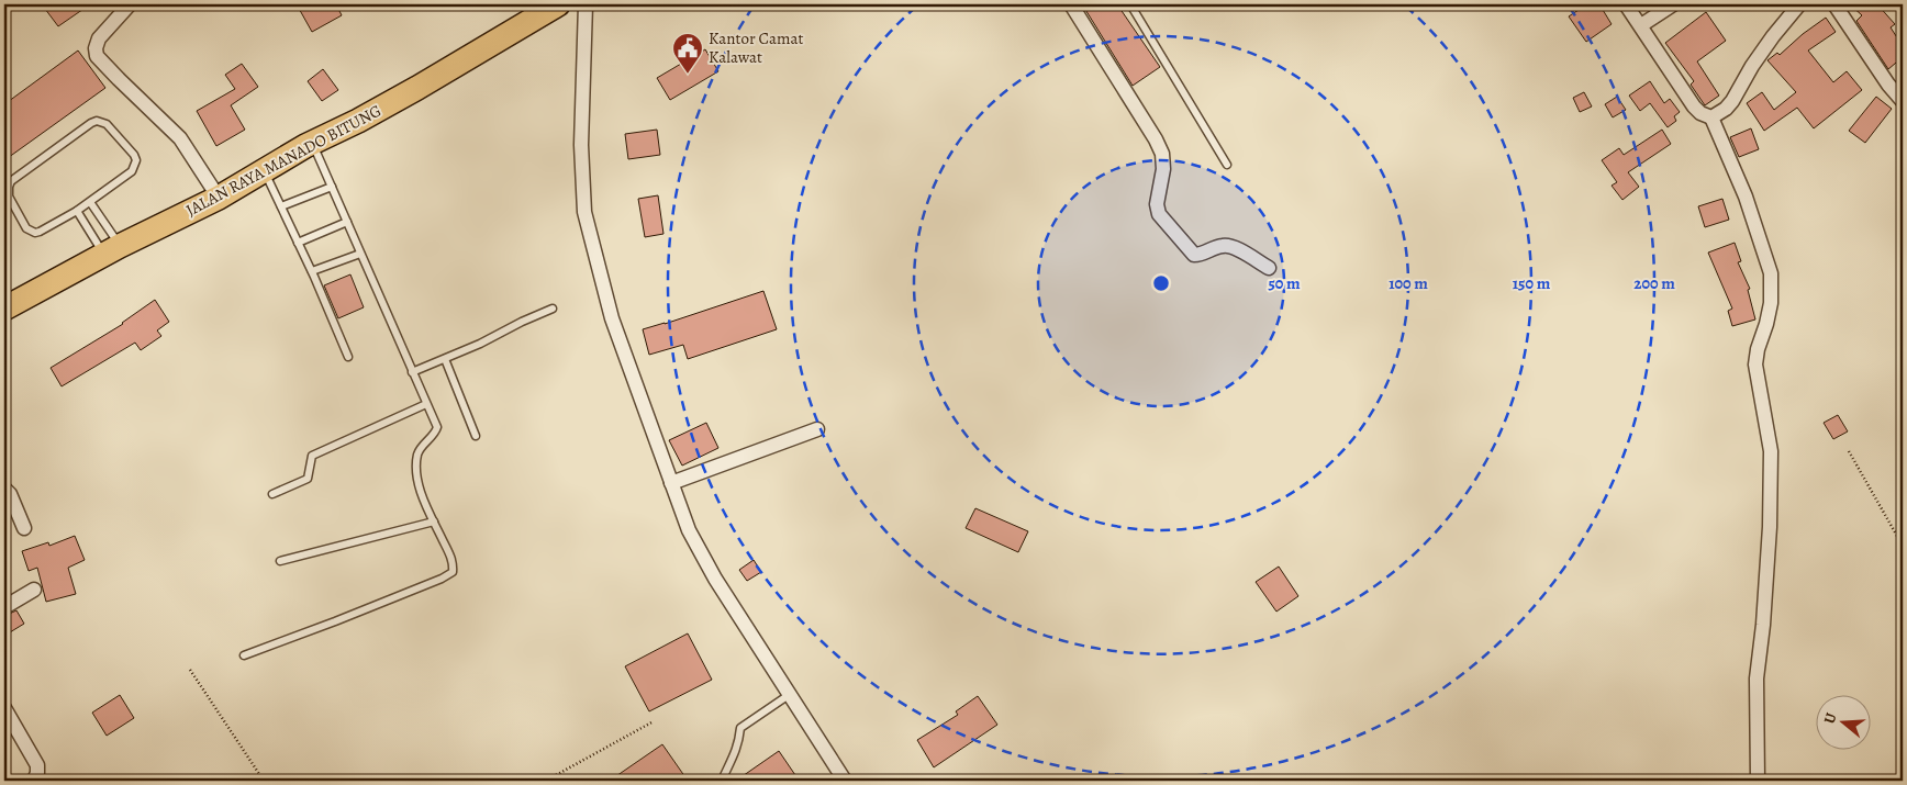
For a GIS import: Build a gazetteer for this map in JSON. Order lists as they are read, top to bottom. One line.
{"streets":{"highway":["JALAN RAYA MANADO BITUNG"]},"places":{"public building":["Kantor Camat Kalawat"]},"north":"left","rings":["50 m","100 m","150 m","200 m"]}
